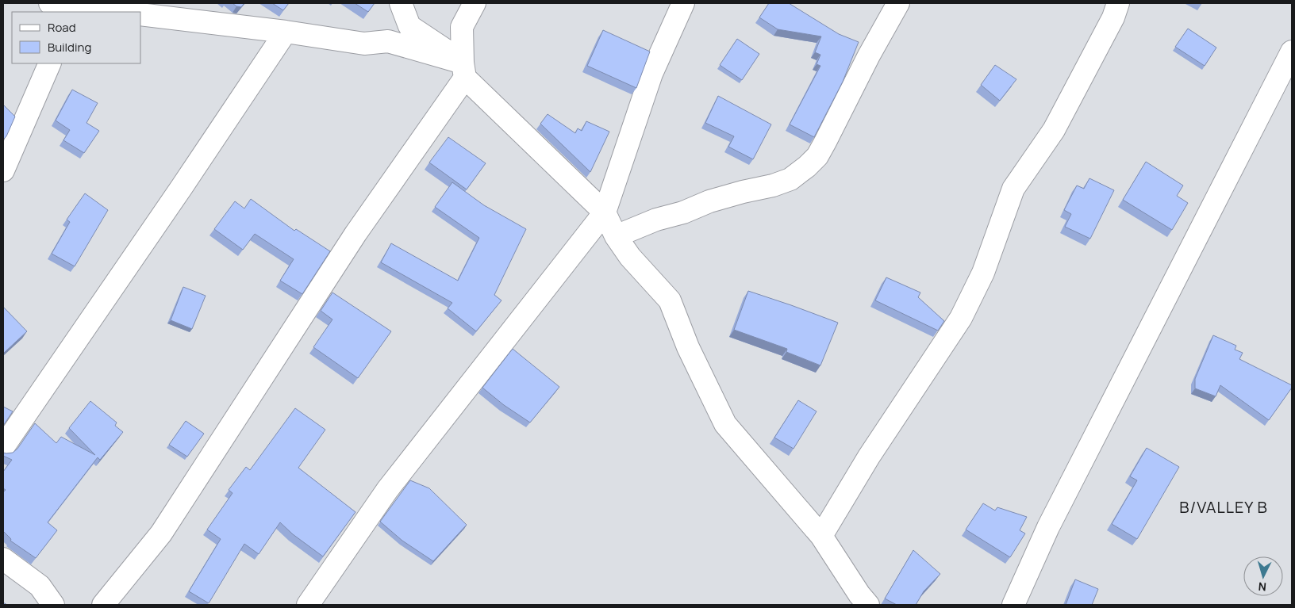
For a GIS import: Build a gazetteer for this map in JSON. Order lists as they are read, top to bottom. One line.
{"districts":["B/VALLEY B"],"legend":["Road","Building"],"north":"bottom"}
